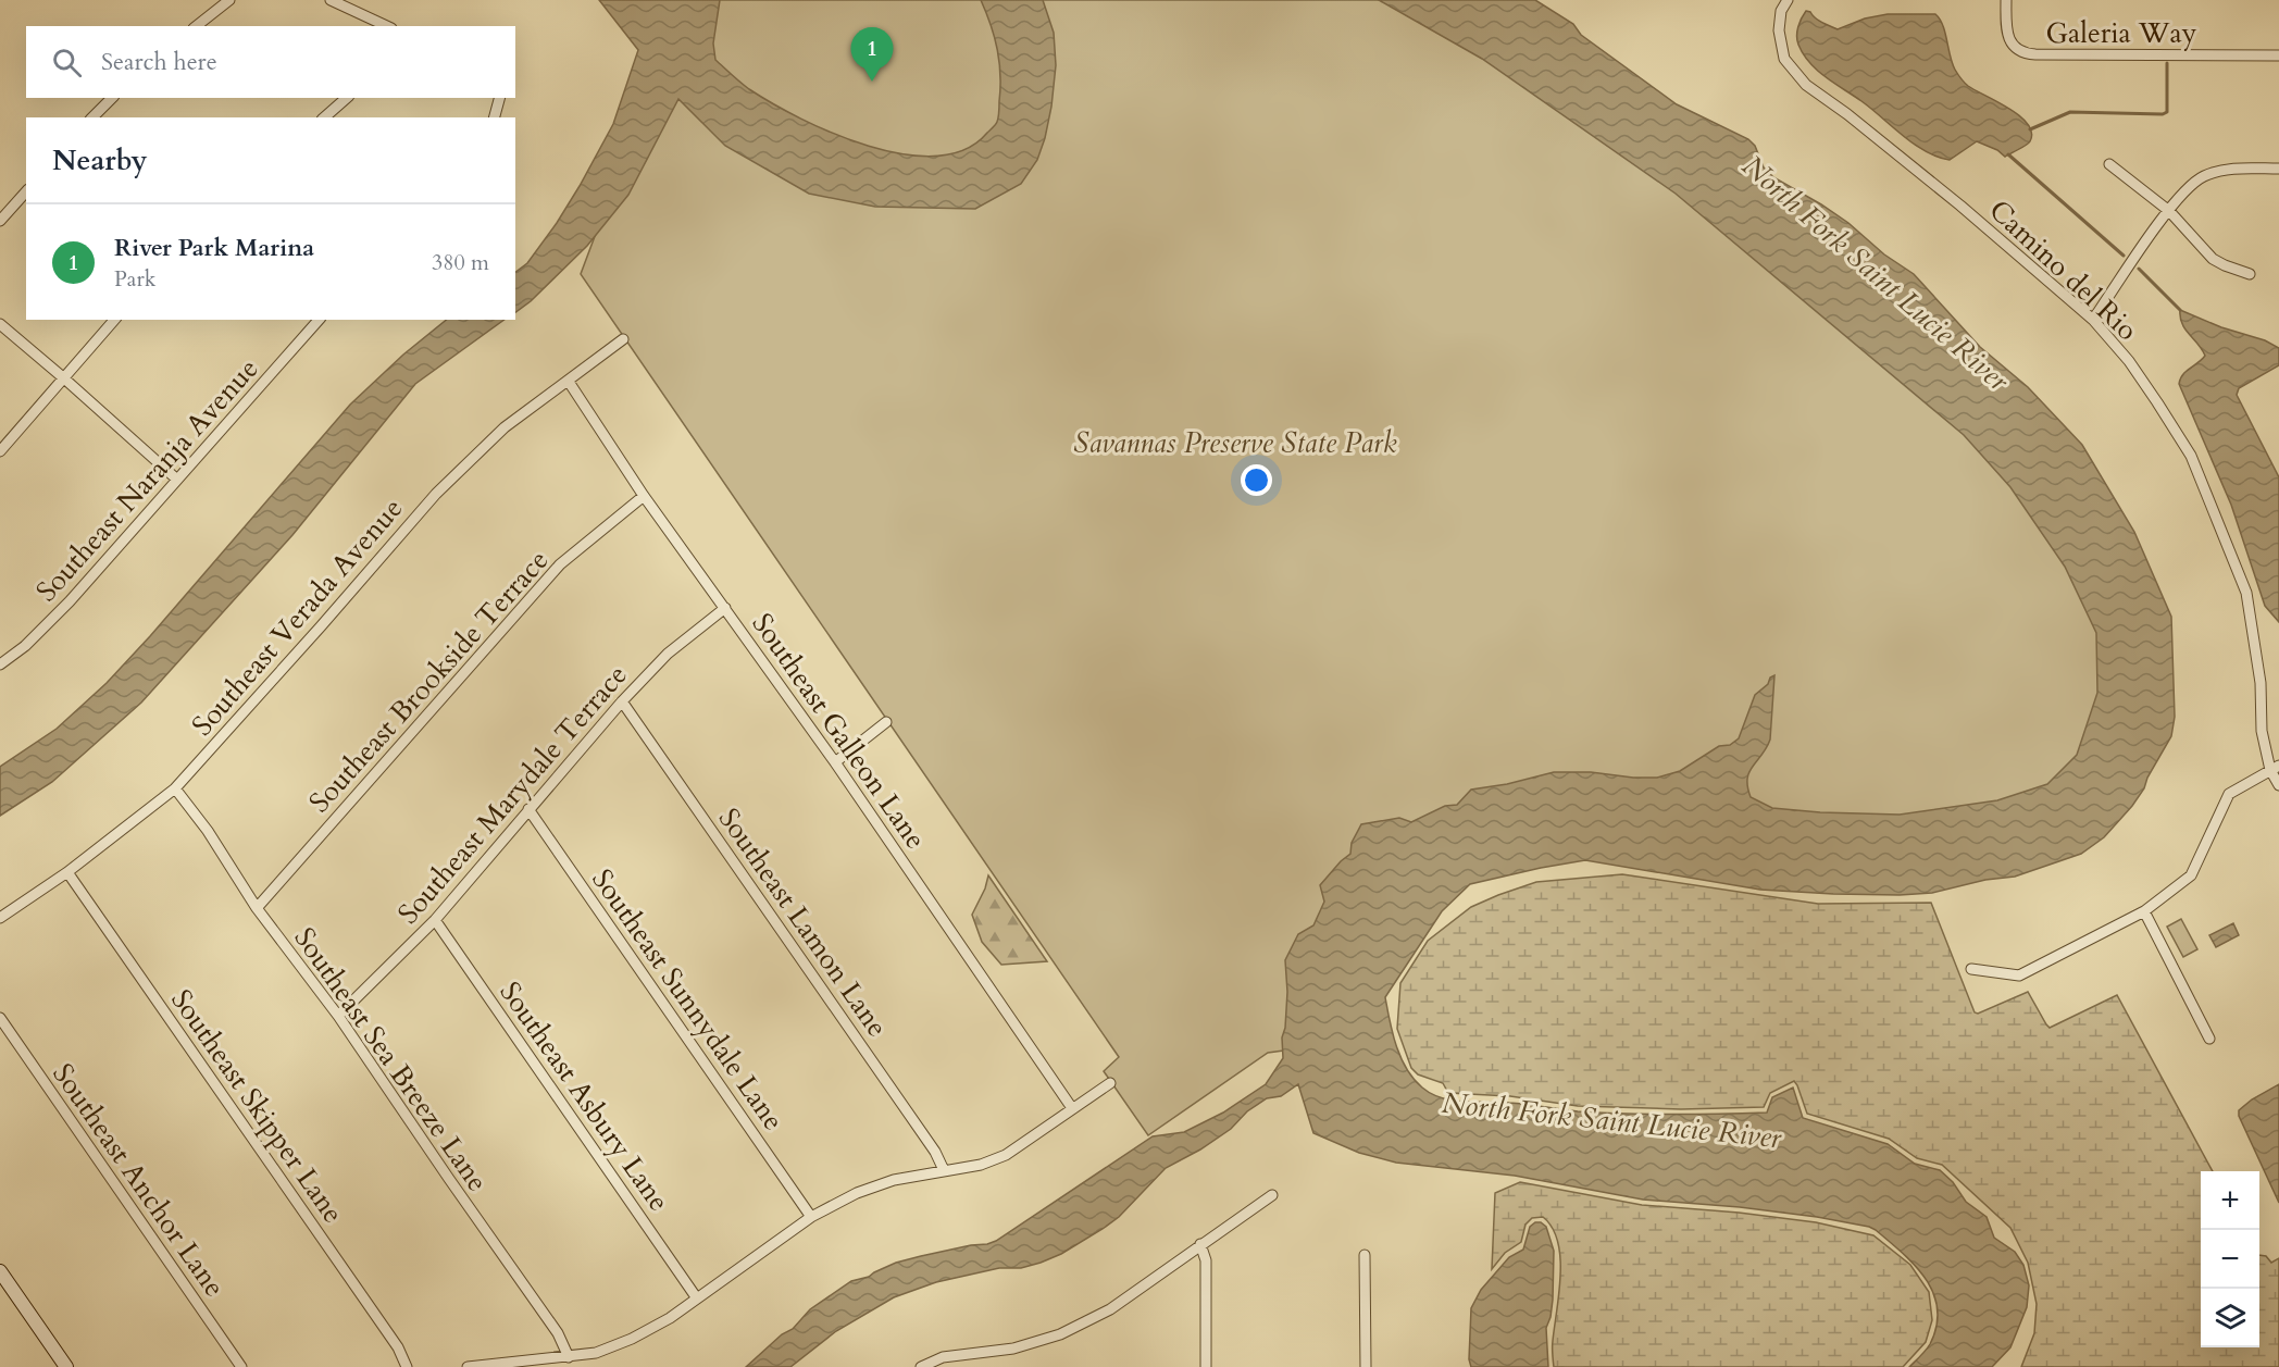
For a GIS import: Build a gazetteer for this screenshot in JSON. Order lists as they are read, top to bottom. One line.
{"streets":{"street":["Galeria Way","Camino del Rio","Southeast Naranja Avenue","Southeast Verada Avenue","Southeast Brookside Terrace","Southeast Galleon Lane","Southeast Marydale Terrace","Southeast Lamon Lane","Southeast Sunnydale Lane","Southeast Sea Breeze Lane","Southeast Asbury Lane","Southeast Skipper Lane","Southeast Anchor Lane"]},"crossings":[["Southeast Verada Avenue","Southeast Galleon Lane"],["Southeast Verada Avenue","Southeast Sea Breeze Lane"],["Southeast Verada Avenue","Southeast Skipper Lane"],["Southeast Brookside Terrace","Southeast Galleon Lane"],["Southeast Brookside Terrace","Southeast Sea Breeze Lane"],["Southeast Galleon Lane","Southeast Marydale Terrace"],["Southeast Marydale Terrace","Southeast Lamon Lane"],["Southeast Marydale Terrace","Southeast Sunnydale Lane"],["Southeast Marydale Terrace","Southeast Sea Breeze Lane"],["Southeast Marydale Terrace","Southeast Asbury Lane"]],"water":["North Fork Saint Lucie River"],"parks":["Savannas Preserve State Park"],"page":{"search":"Search here","pins":"1","heading":"Nearby","list":[{"mark":"1","name":"River Park Marina","note":"Park","value":"380 m"}],"map_buttons":["+","−"]}}
